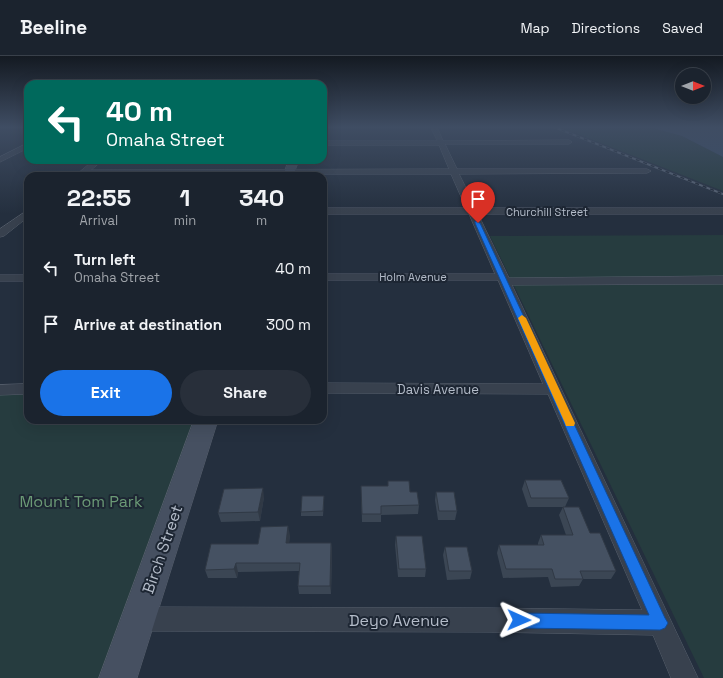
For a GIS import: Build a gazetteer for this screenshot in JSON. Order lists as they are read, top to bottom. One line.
{"streets":{"main road":["Birch Street"],"street":["Churchill Street","Holm Avenue","Davis Avenue","Deyo Avenue"]},"crossings":[["Birch Street","Deyo Avenue"]],"parks":["Mount Tom Park"],"north":"right","page":{"header":"Beeline","nav":["Map","Directions","Saved"],"turn":["40 m","Omaha Street"],"eta":["22:55","Arrival","1","min","340","m"],"list":[{"name":"Turn left","note":"Omaha Street","value":"40 m"},{"name":"Arrive at destination","value":"300 m"}],"buttons":["Exit","Share"]}}
